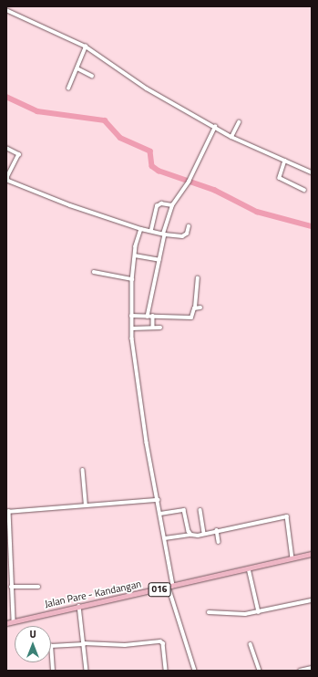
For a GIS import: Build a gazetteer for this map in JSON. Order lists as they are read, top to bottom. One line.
{"streets":{"main road":["016","Jalan Pare - Kandangan"]},"north":"top"}
